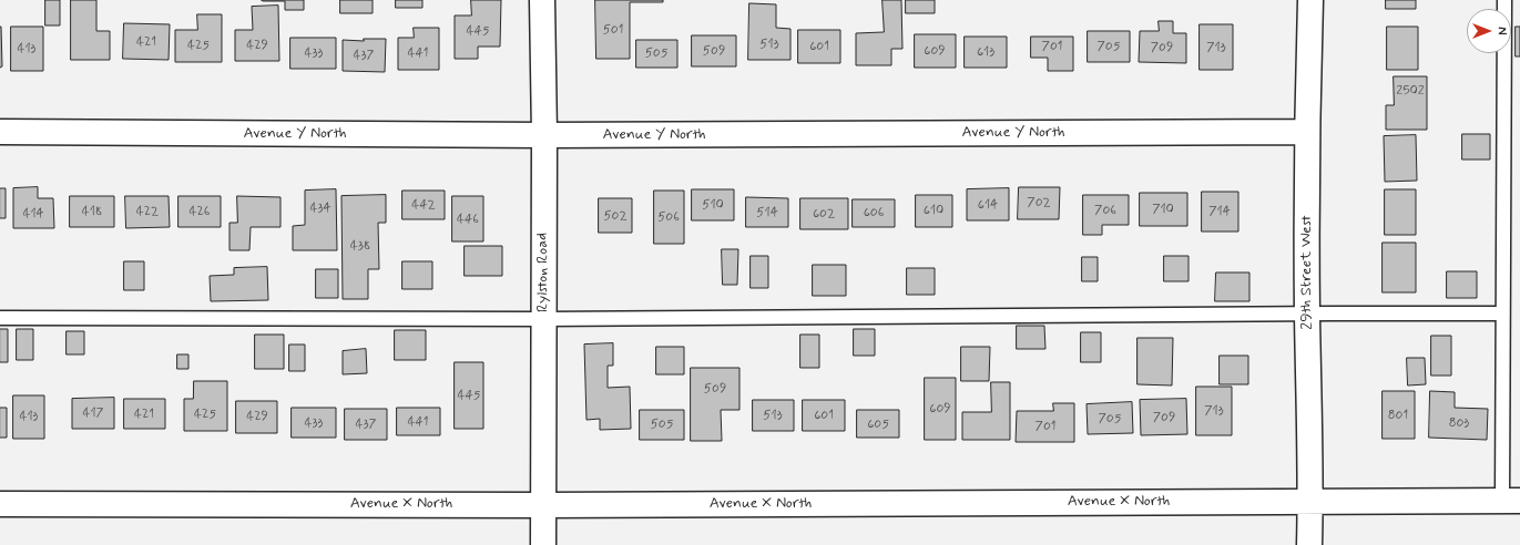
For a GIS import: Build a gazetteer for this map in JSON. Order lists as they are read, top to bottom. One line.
{"streets":{"street":["Avenue Y North","Rylston Road","29th Street West","Avenue X North"]},"crossings":[["Avenue Y North","Rylston Road"],["Avenue Y North","29th Street West"],["Rylston Road","Avenue X North"],["29th Street West","Avenue X North"]],"house_numbers":["501","445","421","513","425","429","601","701","705","709","713","413","509","609","613","433","441","505","437","2502","702","442","510","614","434","710","610","706","418","422","426","714","514","606","414","602","502","506","446","438","509","445","609","713","417","421","425","513","601","801","413","429","709","705","441","433","803","437","505","605","701"],"north":"right"}
